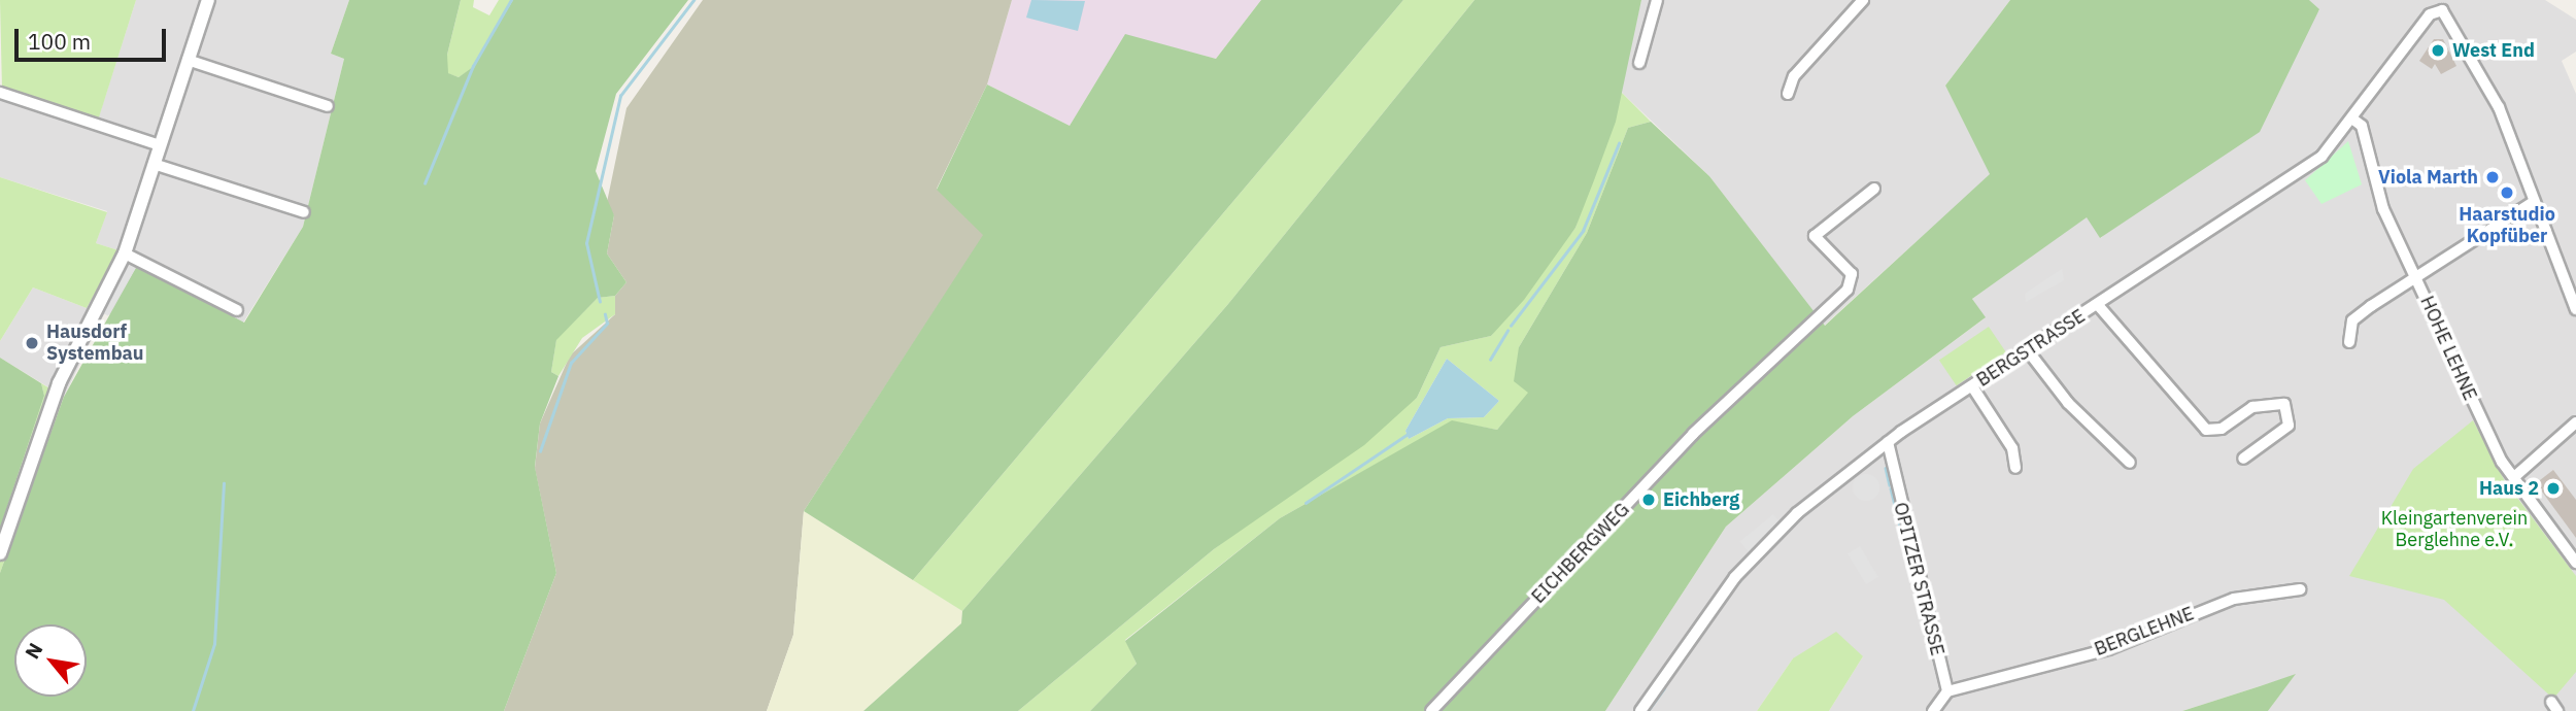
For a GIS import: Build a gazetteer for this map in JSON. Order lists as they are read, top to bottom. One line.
{"streets":{"street":["BERGSTRASSE","HOHE LEHNE","EICHBERGWEG","OPITZER STRASSE","BERGLEHNE"]},"crossings":[["BERGSTRASSE","HOHE LEHNE"],["BERGSTRASSE","OPITZER STRASSE"],["OPITZER STRASSE","BERGLEHNE"]],"parks":["Kleingartenverein Berglehne e.V."],"places":["West End","Viola Marth","Haarstudio Kopfüber","Hausdorf Systembau","Haus 2","Eichberg"],"scale_bar":"100 m","north":"top left"}
